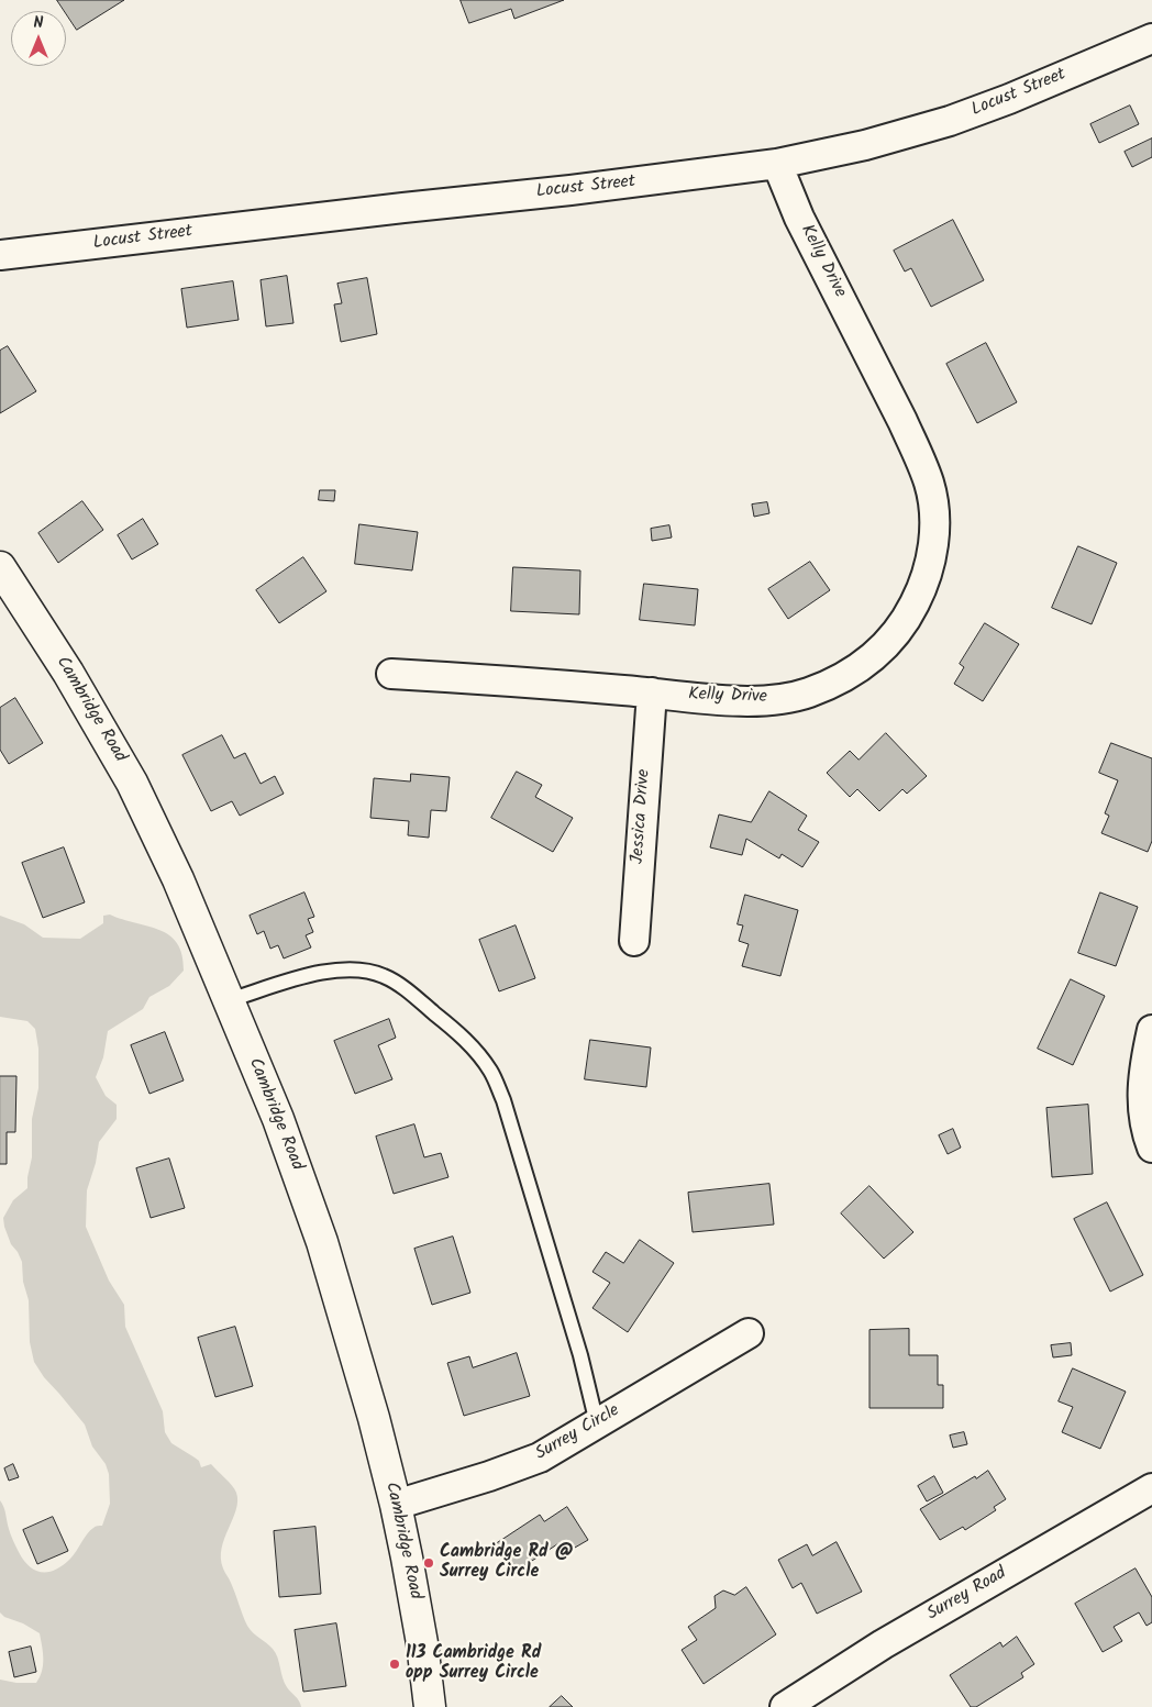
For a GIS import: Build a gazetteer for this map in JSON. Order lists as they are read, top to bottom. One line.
{"streets":{"highway":["Cambridge Road"],"street":["Locust Street","Kelly Drive","Jessica Drive","Surrey Circle","Surrey Road"]},"crossings":[["Locust Street","Kelly Drive"],["Kelly Drive","Jessica Drive"],["Cambridge Road","Surrey Circle"]],"places":["Cambridge Rd @ Surrey Circle","113 Cambridge Rd opp Surrey Circle"],"north":"top"}
